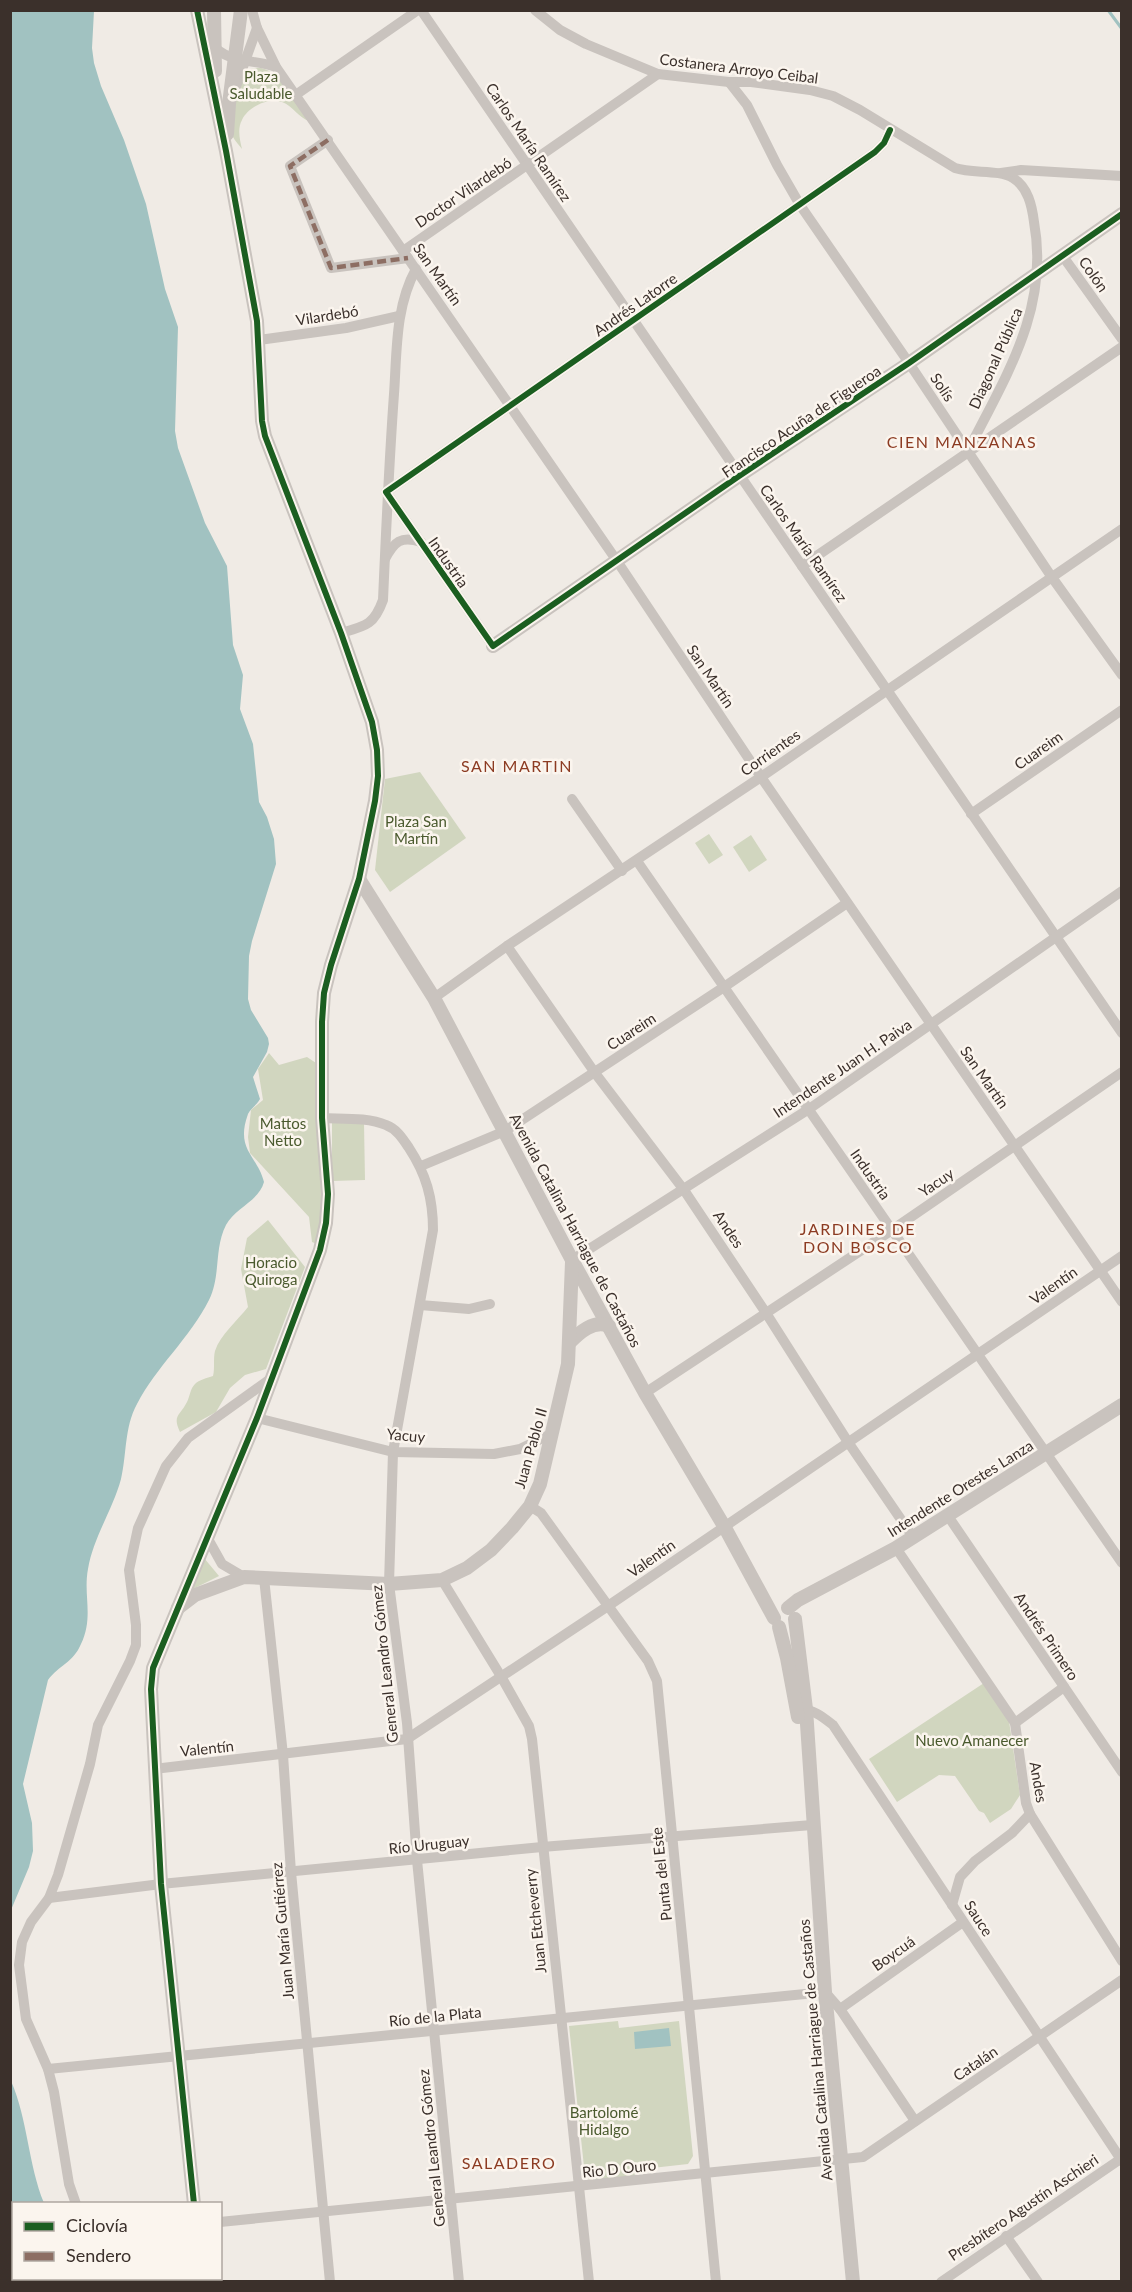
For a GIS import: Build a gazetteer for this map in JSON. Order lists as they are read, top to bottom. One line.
{"streets":{"street":["Costanera Arroyo Ceibal","Carlos María Ramírez","Doctor Vilardebó","San Martín","Colón","Andrés Latorre","Vilardebó","Diagonal Pública","Solís","Francisco Acuña de Figueroa","Industria","Cuareim","Corrientes","Intendente Juan H. Paiva","Yacuy","Andes","Avenida Catalina Harriague de Castaños","Valentín","Juan Pablo II","Intendente Orestes Lanza","Andrés Primero","General Leandro Gómez","Río Uruguay","Punta del Este","Sauce","Juan Etcheverry","Juan María Gutiérrez","Boycuá","Río de la Plata","Catalán","Rio D Ouro","Presbítero Agustín Aschieri"]},"crossings":[["Costanera Arroyo Ceibal","Doctor Vilardebó"],["Costanera Arroyo Ceibal","Andrés Latorre"],["Costanera Arroyo Ceibal","Diagonal Pública"],["Costanera Arroyo Ceibal","Solís"],["Costanera Arroyo Ceibal","Francisco Acuña de Figueroa"],["Carlos María Ramírez","Doctor Vilardebó"],["Carlos María Ramírez","Andrés Latorre"],["Carlos María Ramírez","Francisco Acuña de Figueroa"],["Carlos María Ramírez","Cuareim"],["Carlos María Ramírez","Corrientes"],["Carlos María Ramírez","Intendente Juan H. Paiva"],["Doctor Vilardebó","San Martín"],["San Martín","Andrés Latorre"],["San Martín","Francisco Acuña de Figueroa"],["San Martín","Cuareim"],["San Martín","Corrientes"],["San Martín","Intendente Juan H. Paiva"],["San Martín","Yacuy"],["San Martín","Valentín"],["Colón","Francisco Acuña de Figueroa"],["Andrés Latorre","Solís"],["Andrés Latorre","Industria"],["Diagonal Pública","Solís"],["Diagonal Pública","Francisco Acuña de Figueroa"],["Solís","Francisco Acuña de Figueroa"],["Solís","Corrientes"],["Francisco Acuña de Figueroa","Industria"],["Industria","Cuareim"],["Industria","Corrientes"],["Industria","Intendente Juan H. Paiva"],["Industria","Yacuy"],["Industria","Valentín"],["Industria","Intendente Orestes Lanza"],["Cuareim","Andes"],["Cuareim","Avenida Catalina Harriague de Castaños"],["Cuareim","General Leandro Gómez"],["Corrientes","Andes"],["Corrientes","Avenida Catalina Harriague de Castaños"],["Intendente Juan H. Paiva","Andes"],["Intendente Juan H. Paiva","Avenida Catalina Harriague de Castaños"],["Intendente Juan H. Paiva","Juan Pablo II"],["Yacuy","Andes"],["Yacuy","Avenida Catalina Harriague de Castaños"],["Yacuy","Juan Pablo II"],["Yacuy","General Leandro Gómez"],["Andes","Valentín"],["Andes","Intendente Orestes Lanza"],["Avenida Catalina Harriague de Castaños","Valentín"],["Avenida Catalina Harriague de Castaños","Juan Pablo II"],["Avenida Catalina Harriague de Castaños","Intendente Orestes Lanza"],["Avenida Catalina Harriague de Castaños","Río Uruguay"],["Avenida Catalina Harriague de Castaños","Sauce"],["Avenida Catalina Harriague de Castaños","Río de la Plata"],["Avenida Catalina Harriague de Castaños","Catalán"],["Avenida Catalina Harriague de Castaños","Rio D Ouro"],["Valentín","General Leandro Gómez"],["Valentín","Punta del Este"],["Valentín","Juan Etcheverry"],["Valentín","Juan María Gutiérrez"],["Juan Pablo II","General Leandro Gómez"],["Juan Pablo II","Punta del Este"],["Juan Pablo II","Juan Etcheverry"],["Juan Pablo II","Juan María Gutiérrez"],["Intendente Orestes Lanza","Andrés Primero"],["General Leandro Gómez","Río Uruguay"],["General Leandro Gómez","Río de la Plata"],["General Leandro Gómez","Rio D Ouro"],["Río Uruguay","Punta del Este"],["Río Uruguay","Juan Etcheverry"],["Río Uruguay","Juan María Gutiérrez"],["Punta del Este","Río de la Plata"],["Punta del Este","Rio D Ouro"],["Sauce","Boycuá"],["Sauce","Catalán"],["Sauce","Presbítero Agustín Aschieri"],["Juan Etcheverry","Río de la Plata"],["Juan Etcheverry","Rio D Ouro"],["Juan María Gutiérrez","Río de la Plata"],["Juan María Gutiérrez","Rio D Ouro"],["Catalán","Rio D Ouro"]],"districts":["CIEN MANZANAS","SAN MARTIN","JARDINES DE DON BOSCO","SALADERO"],"parks":["Plaza Saludable","Plaza San Martín","Mattos Netto","Horacio Quiroga","Nuevo Amanecer","Bartolomé Hidalgo"],"legend":["Ciclovía","Sendero"]}
